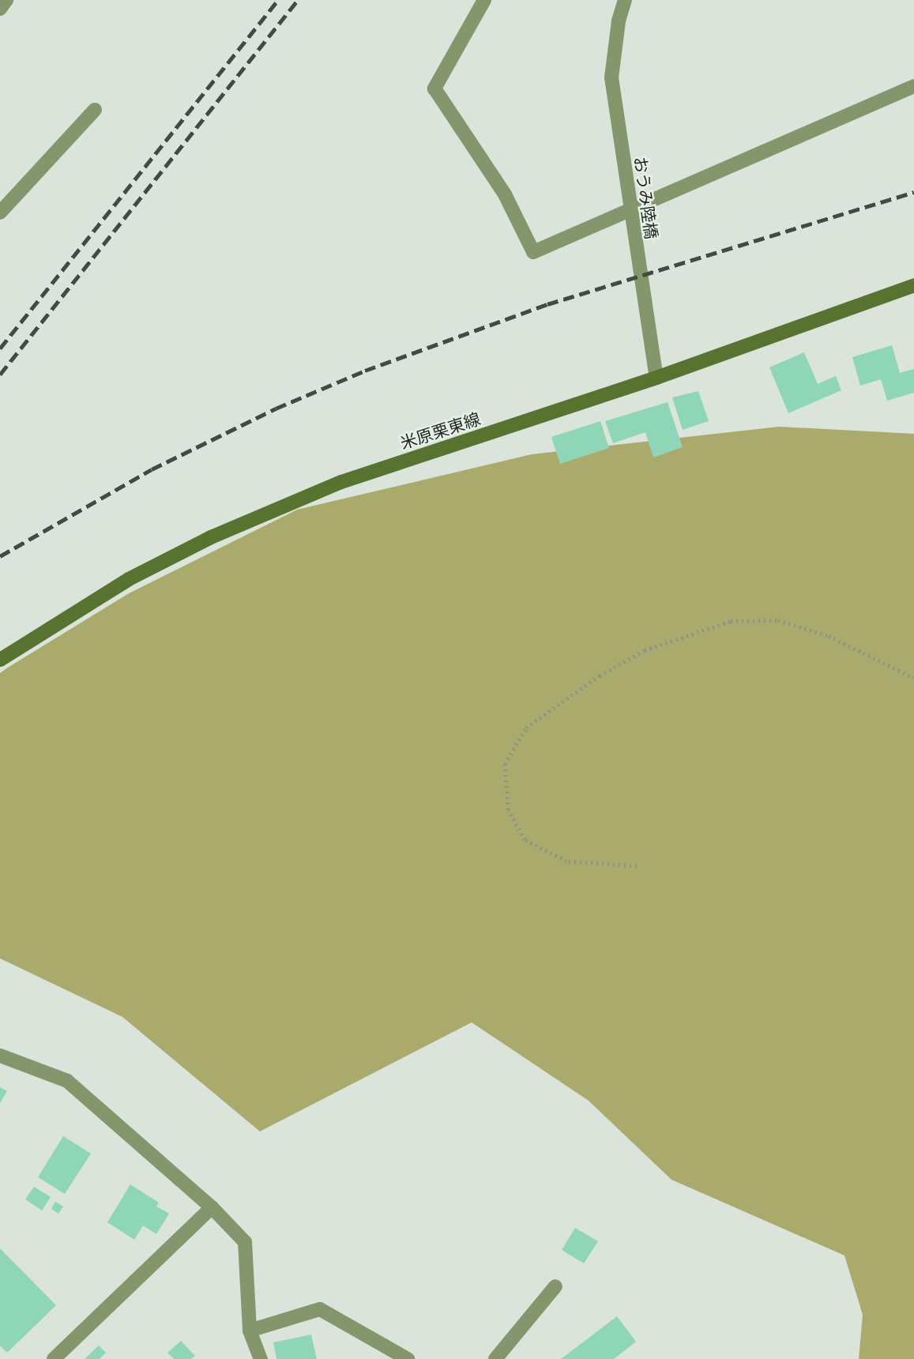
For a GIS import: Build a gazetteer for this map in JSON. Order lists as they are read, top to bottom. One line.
{"streets":{"main road":["米原栗東線"],"street":["おうみ陸橋"]},"crossings":[["おうみ陸橋","米原栗東線"]]}
